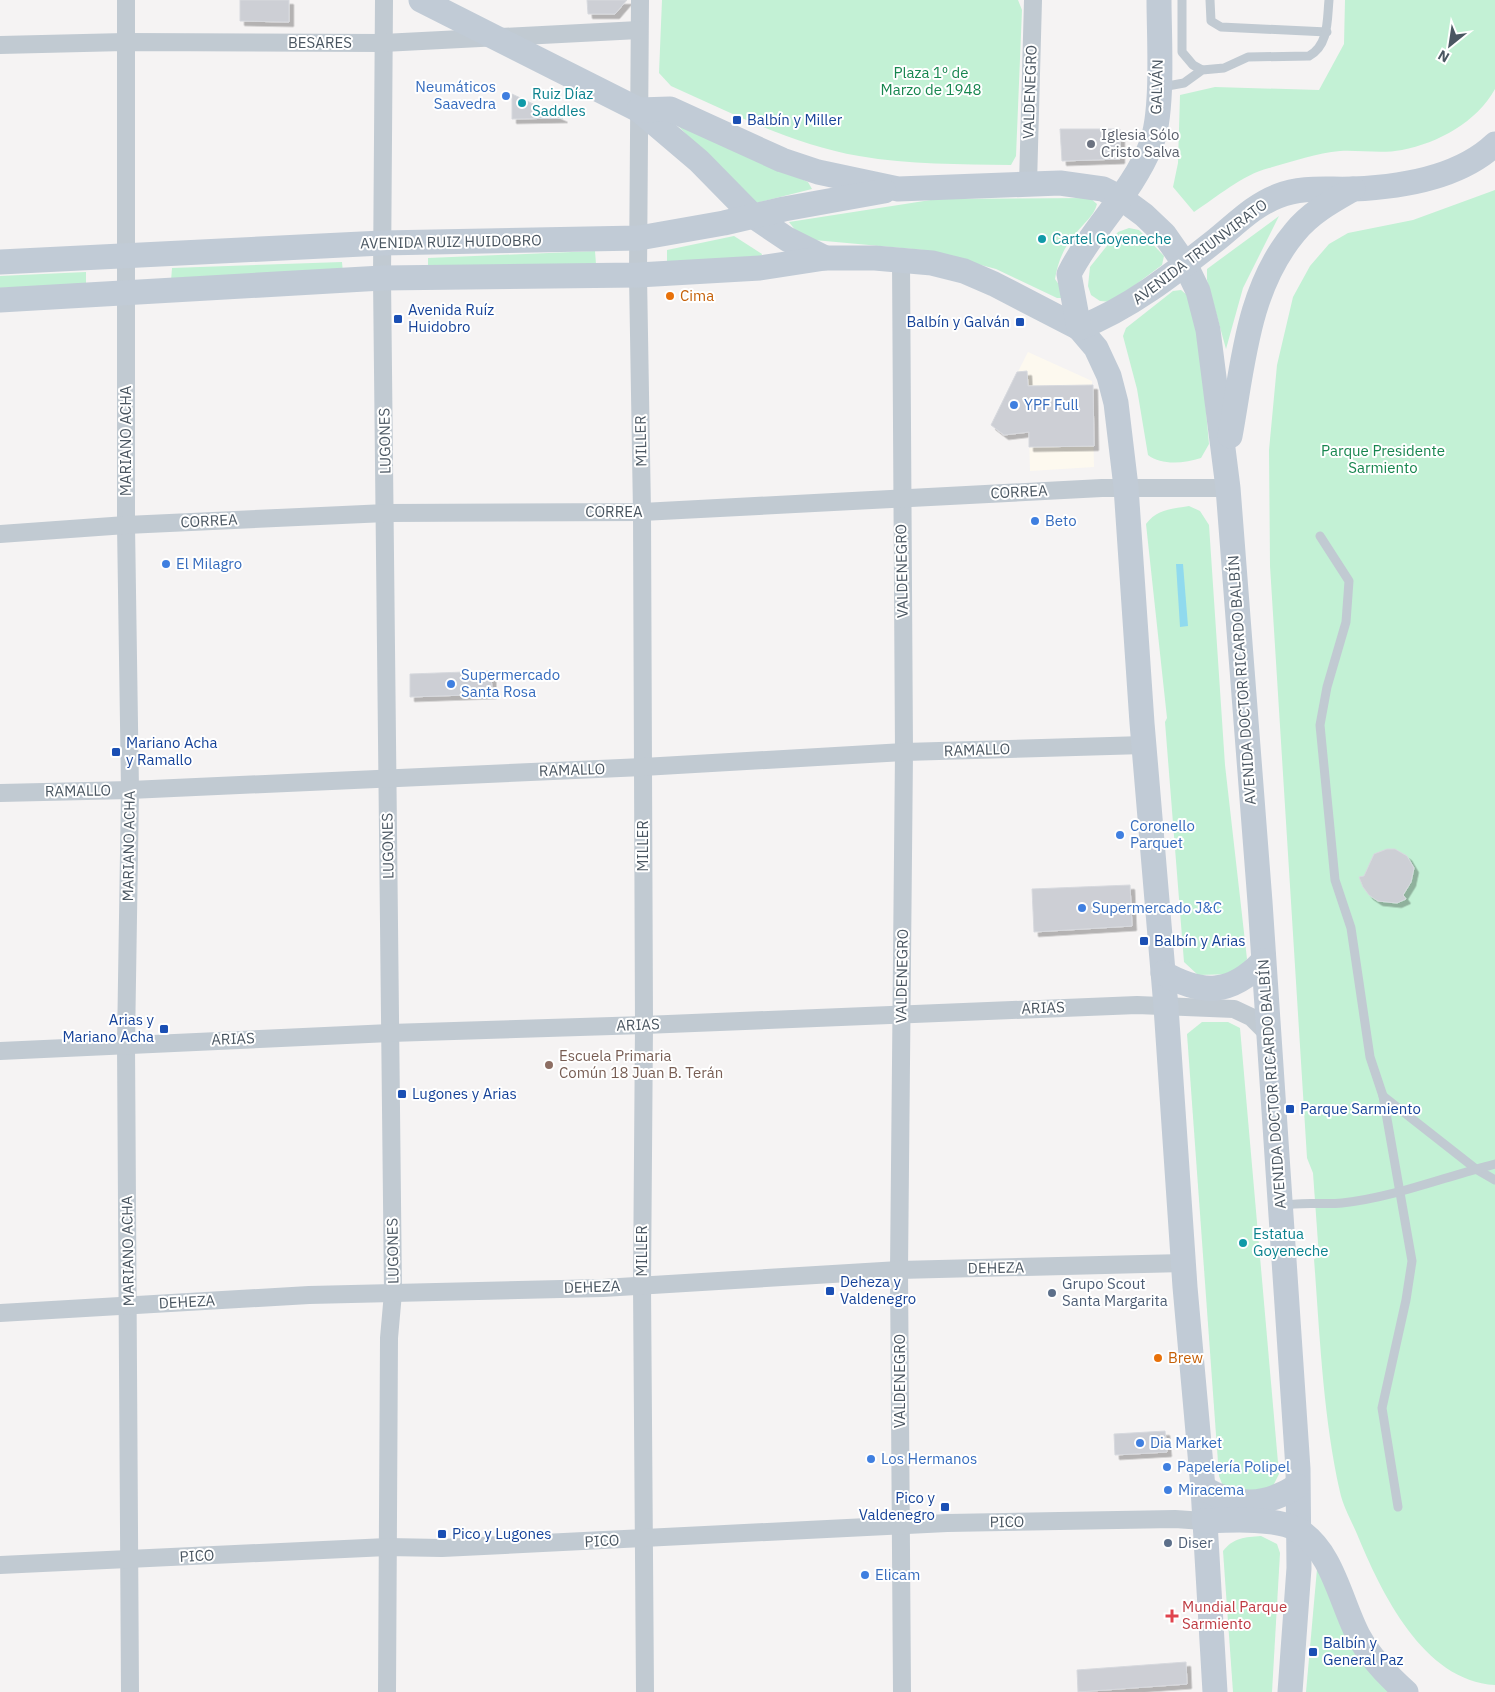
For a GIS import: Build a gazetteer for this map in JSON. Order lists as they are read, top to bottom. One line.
{"streets":{"main road":["GALVÁN","AVENIDA RUIZ HUIDOBRO","AVENIDA TRIUNVIRATO","AVENIDA DOCTOR RICARDO BALBÍN"],"street":["BESARES","VALDENEGRO","MARIANO ACHA","LUGONES","MILLER","CORREA","RAMALLO","ARIAS","DEHEZA","PICO"]},"crossings":[["BESARES","MARIANO ACHA"],["BESARES","LUGONES"],["BESARES","MILLER"],["BESARES","AVENIDA DOCTOR RICARDO BALBÍN"],["GALVÁN","AVENIDA TRIUNVIRATO"],["GALVÁN","AVENIDA DOCTOR RICARDO BALBÍN"],["VALDENEGRO","CORREA"],["VALDENEGRO","AVENIDA DOCTOR RICARDO BALBÍN"],["VALDENEGRO","RAMALLO"],["VALDENEGRO","ARIAS"],["VALDENEGRO","DEHEZA"],["VALDENEGRO","PICO"],["AVENIDA RUIZ HUIDOBRO","MARIANO ACHA"],["AVENIDA RUIZ HUIDOBRO","LUGONES"],["AVENIDA RUIZ HUIDOBRO","MILLER"],["AVENIDA RUIZ HUIDOBRO","AVENIDA DOCTOR RICARDO BALBÍN"],["AVENIDA TRIUNVIRATO","AVENIDA DOCTOR RICARDO BALBÍN"],["MARIANO ACHA","CORREA"],["MARIANO ACHA","RAMALLO"],["MARIANO ACHA","ARIAS"],["MARIANO ACHA","DEHEZA"],["MARIANO ACHA","PICO"],["LUGONES","CORREA"],["LUGONES","RAMALLO"],["LUGONES","ARIAS"],["LUGONES","DEHEZA"],["LUGONES","PICO"],["MILLER","CORREA"],["MILLER","AVENIDA DOCTOR RICARDO BALBÍN"],["MILLER","RAMALLO"],["MILLER","ARIAS"],["MILLER","DEHEZA"],["MILLER","PICO"],["CORREA","AVENIDA DOCTOR RICARDO BALBÍN"],["AVENIDA DOCTOR RICARDO BALBÍN","ARIAS"]],"parks":["Plaza 1º de Marzo de 1948","Parque Presidente Sarmiento"],"places":{"other":["Neumáticos Saavedra","Ruiz Díaz Saddles","Iglesia Sólo Cristo Salva","Cartel Goyeneche","Cima","YPF Full","Beto","El Milagro","Supermercado Santa Rosa","Coronello Parquet","Supermercado J&C","Escuela Primaria Común 18 Juan B. Terán","Estatua Goyeneche","Grupo Scout Santa Margarita","Brew","Dia Market","Los Hermanos","Papelería Polipel","Miracema","Diser","Elicam"],"transit":["Balbín y Miller","Avenida Ruíz Huidobro","Balbín y Galván","Mariano Acha y Ramallo","Balbín y Arias","Arias y Mariano Acha","Lugones y Arias","Parque Sarmiento","Deheza y Valdenegro","Pico y Valdenegro","Pico y Lugones","Balbín y General Paz"],"health":["Mundial Parque Sarmiento"]},"north":"bottom left"}
